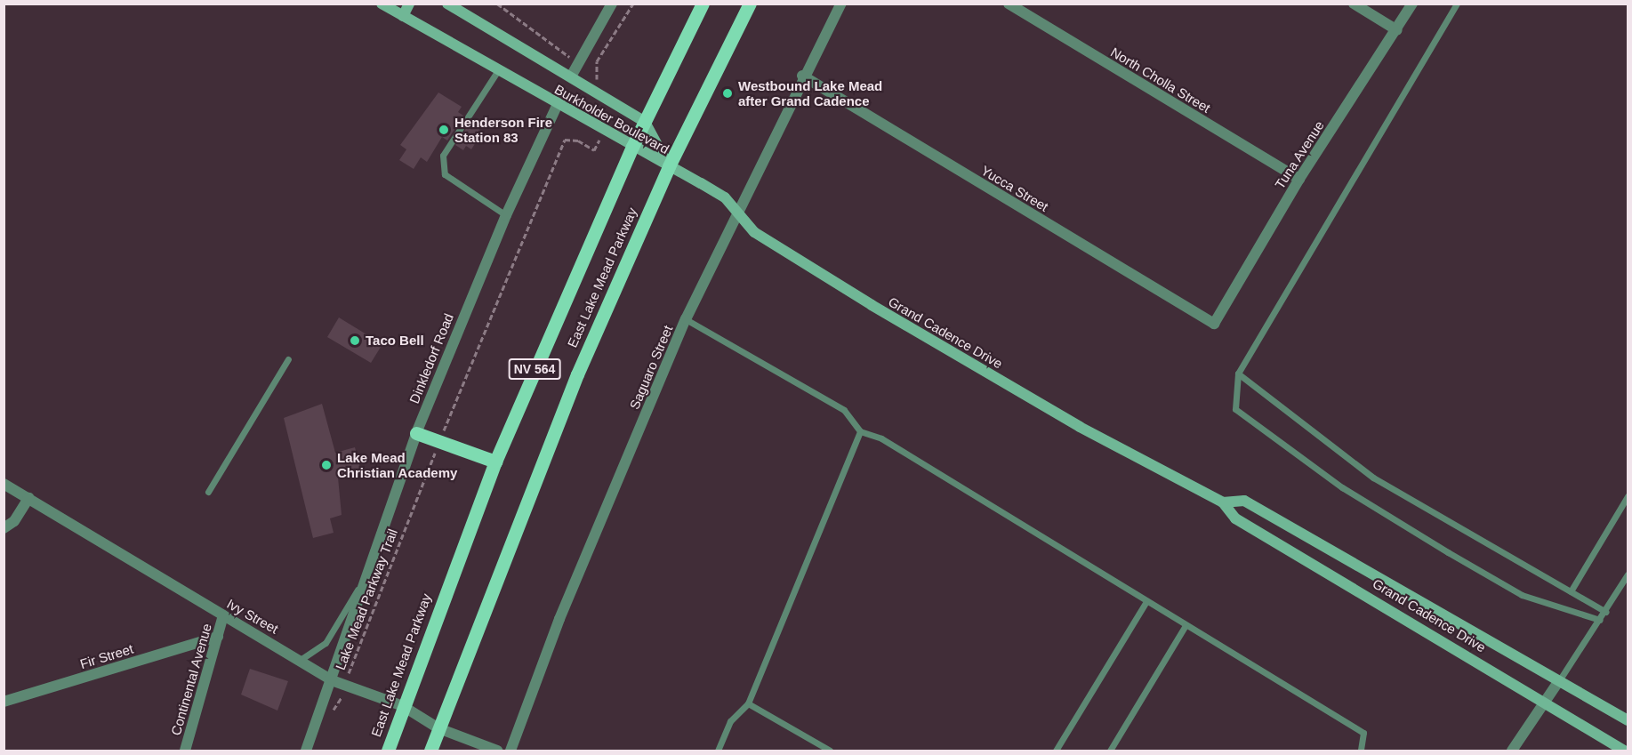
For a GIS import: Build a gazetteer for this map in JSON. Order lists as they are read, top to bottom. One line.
{"streets":{"main road":["Burkholder Boulevard","East Lake Mead Parkway","Grand Cadence Drive","NV 564"],"street":["North Cholla Street","Tuna Avenue","Yucca Street","Dinkledorf Road","Saguaro Street","Ivy Street","Fir Street","Continental Avenue"],"path":["Lake Mead Parkway Trail"]},"crossings":[["North Cholla Street","Tuna Avenue"],["Burkholder Boulevard","East Lake Mead Parkway"],["Burkholder Boulevard","Grand Cadence Drive"],["Burkholder Boulevard","Dinkledorf Road"],["Tuna Avenue","Yucca Street"],["Yucca Street","Saguaro Street"],["East Lake Mead Parkway","Grand Cadence Drive"],["East Lake Mead Parkway","Ivy Street"],["Grand Cadence Drive","Saguaro Street"],["Dinkledorf Road","Ivy Street"],["Lake Mead Parkway Trail","Ivy Street"],["Ivy Street","Continental Avenue"],["Fir Street","Continental Avenue"]],"places":["Westbound Lake Mead after Grand Cadence","Henderson Fire Station 83","Taco Bell","Lake Mead Christian Academy"]}
